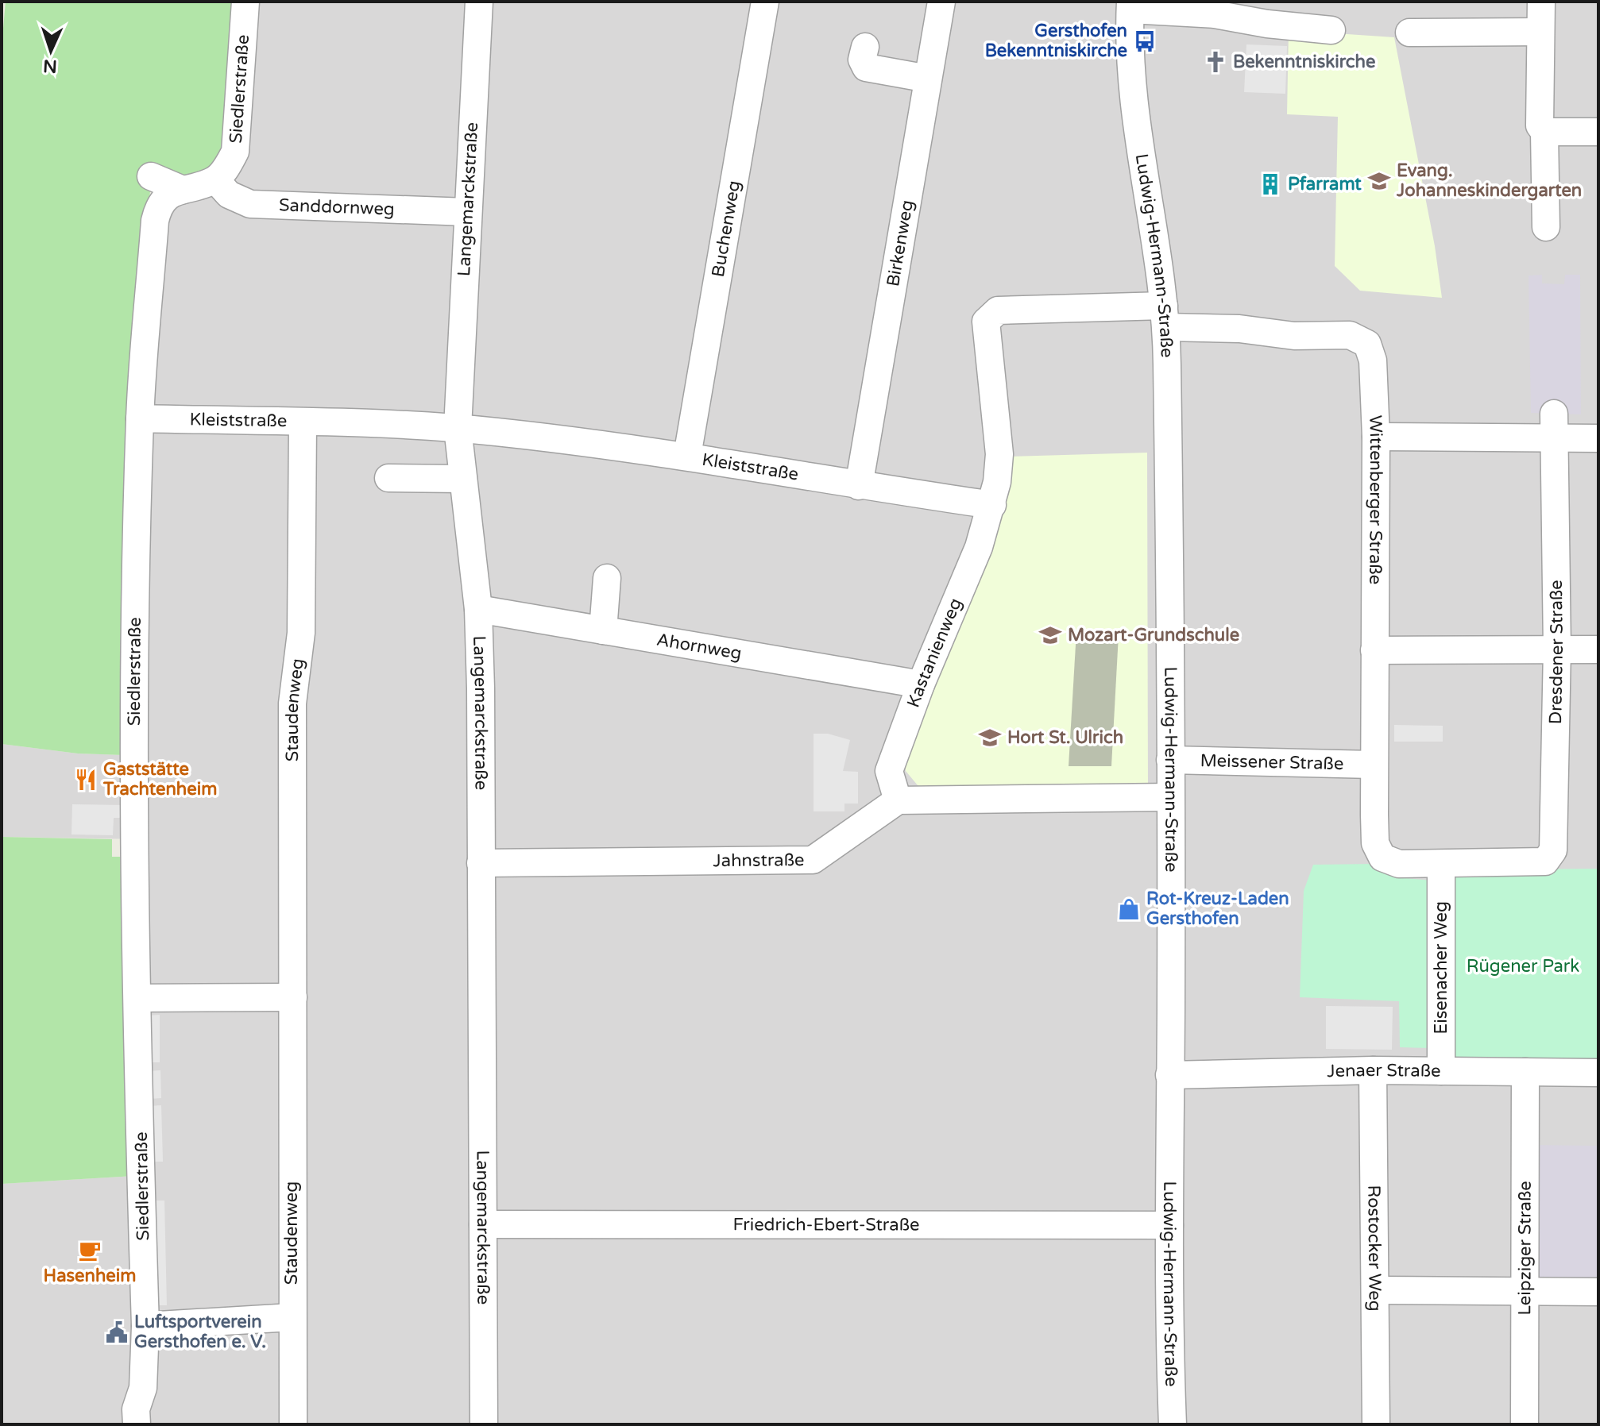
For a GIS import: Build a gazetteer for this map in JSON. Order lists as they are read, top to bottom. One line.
{"streets":{"street":["Siedlerstraße","Langemarckstraße","Sanddornweg","Buchenweg","Birkenweg","Ludwig-Hermann-Straße","Kleiststraße","Wittenberger Straße","Ahornweg","Dresdener Straße","Kastanienweg","Staudenweg","Meissener Straße","Jahnstraße","Eisenacher Weg","Jenaer Straße","Friedrich-Ebert-Straße","Rostocker Weg","Leipziger Straße"]},"crossings":[["Siedlerstraße","Sanddornweg"],["Siedlerstraße","Kleiststraße"],["Langemarckstraße","Sanddornweg"],["Langemarckstraße","Kleiststraße"],["Langemarckstraße","Ahornweg"],["Langemarckstraße","Jahnstraße"],["Langemarckstraße","Friedrich-Ebert-Straße"],["Buchenweg","Kleiststraße"],["Birkenweg","Kleiststraße"],["Ludwig-Hermann-Straße","Wittenberger Straße"],["Ludwig-Hermann-Straße","Meissener Straße"],["Ludwig-Hermann-Straße","Jenaer Straße"],["Ludwig-Hermann-Straße","Friedrich-Ebert-Straße"],["Kleiststraße","Kastanienweg"],["Kleiststraße","Staudenweg"],["Wittenberger Straße","Dresdener Straße"],["Wittenberger Straße","Meissener Straße"],["Wittenberger Straße","Eisenacher Weg"],["Ahornweg","Kastanienweg"],["Dresdener Straße","Eisenacher Weg"],["Kastanienweg","Jahnstraße"],["Eisenacher Weg","Jenaer Straße"],["Jenaer Straße","Rostocker Weg"],["Jenaer Straße","Leipziger Straße"]],"parks":["Rügener Park"],"places":{"bus stop":["Gersthofen Bekenntniskirche"],"church":["Bekenntniskirche"],"school or university":["Evang. Johanneskindergarten","Mozart-Grundschule","Hort St. Ulrich"],"building":["Pfarramt"],"restaurant":["Gaststätte Trachtenheim"],"shop":["Rot-Kreuz-Laden Gersthofen"],"cafe":["Hasenheim"],"public building":["Luftsportverein Gersthofen e. V."]},"north":"bottom"}
